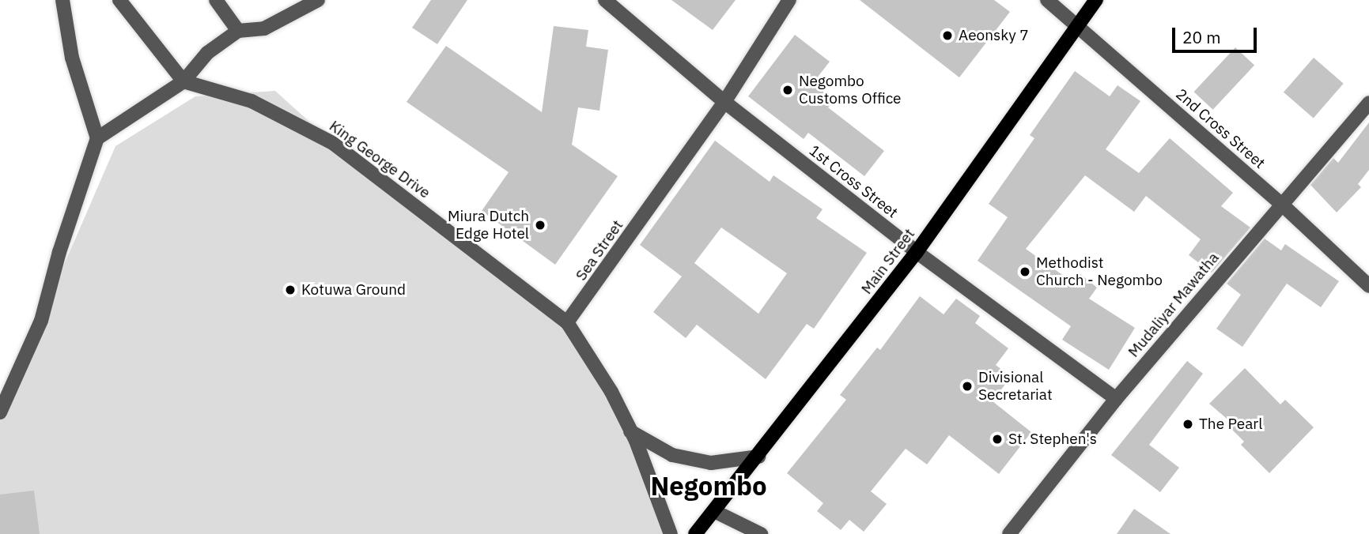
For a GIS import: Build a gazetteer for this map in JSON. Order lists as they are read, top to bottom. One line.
{"streets":{"main road":["Main Street"],"street":["2nd Cross Street","King George Drive","1st Cross Street","Sea Street","Mudaliyar Mawatha"]},"crossings":[["2nd Cross Street","Main Street"],["2nd Cross Street","Mudaliyar Mawatha"],["King George Drive","Sea Street"],["1st Cross Street","Sea Street"],["1st Cross Street","Main Street"],["1st Cross Street","Mudaliyar Mawatha"]],"districts":["Negombo"],"places":["Aeonsky 7","Negombo Customs Office","Miura Dutch Edge Hotel","Methodist Church - Negombo","Kotuwa Ground","Divisional Secretariat","The Pearl","St. Stephen's"],"scale_bar":"20 m"}
